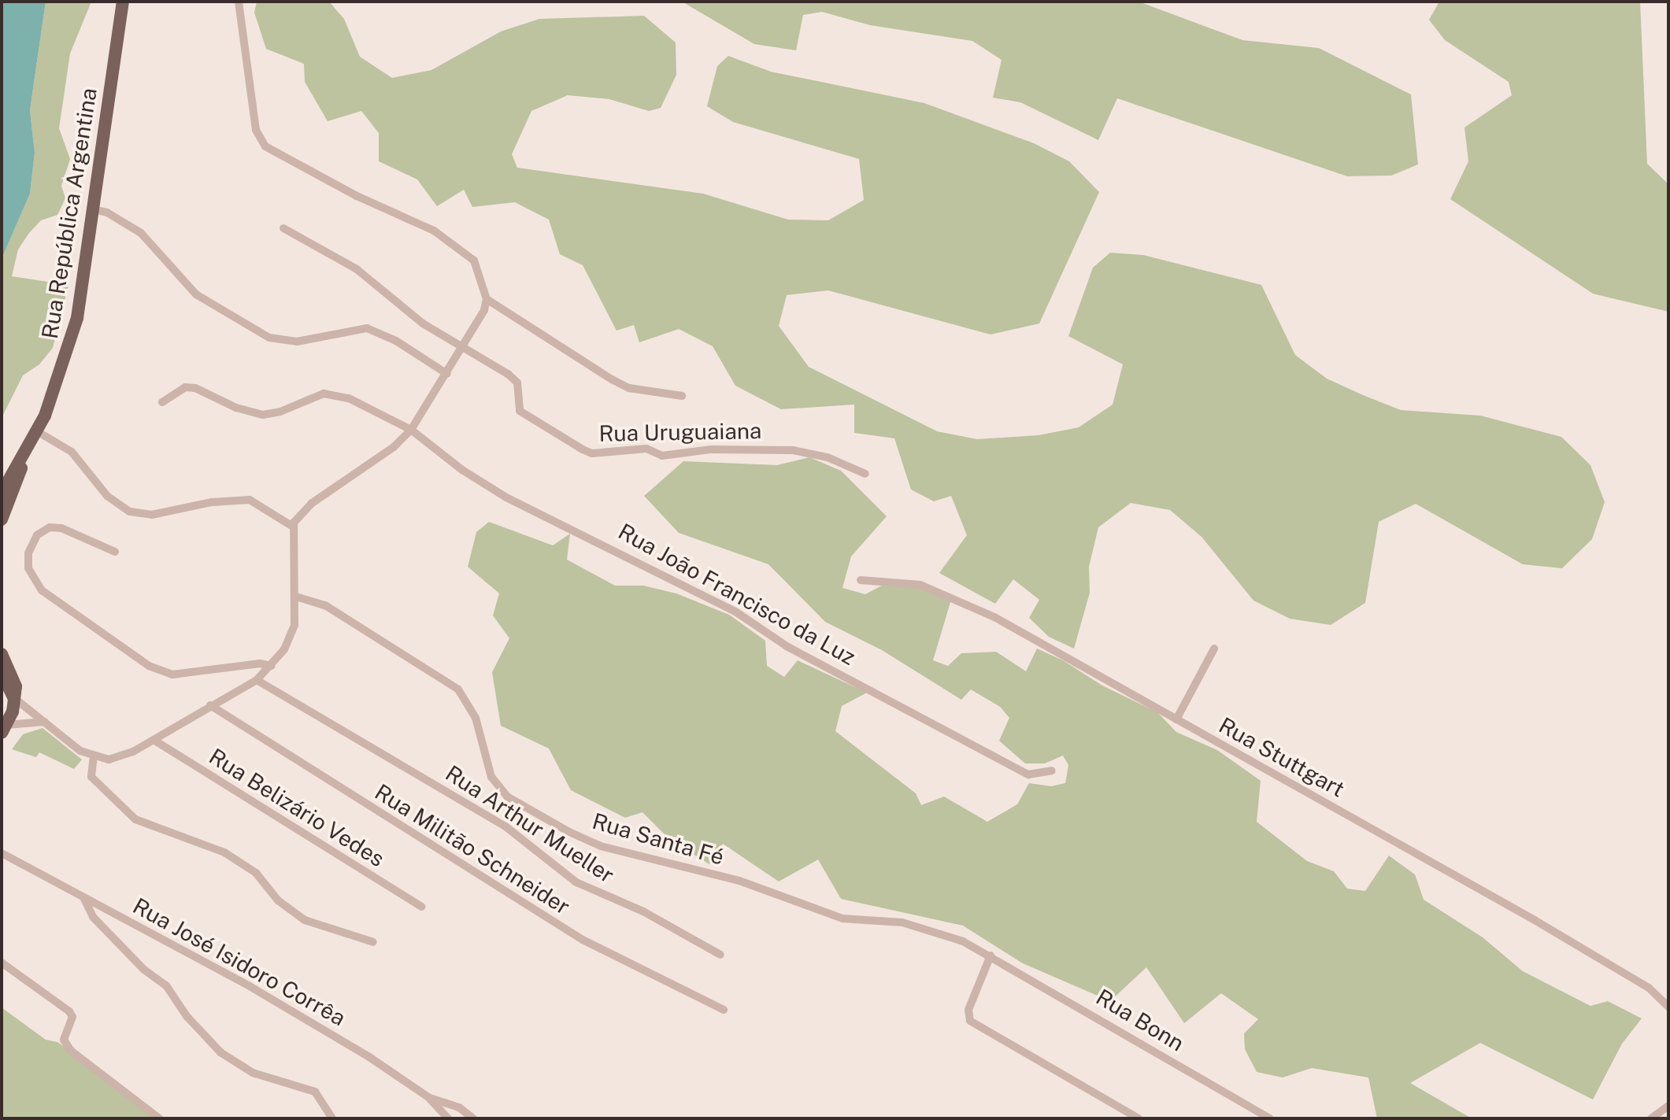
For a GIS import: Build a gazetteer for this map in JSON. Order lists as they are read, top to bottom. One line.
{"streets":{"main road":["Rua República Argentina"],"street":["Rua Uruguaiana","Rua João Francisco da Luz","Rua Stuttgart","Rua Belizário Vedes","Rua Arthur Mueller","Rua Santa Fé","Rua Militão Schneider","Rua José Isidoro Corrêa","Rua Bonn"]},"crossings":[["Rua Santa Fé","Rua Bonn"]]}
